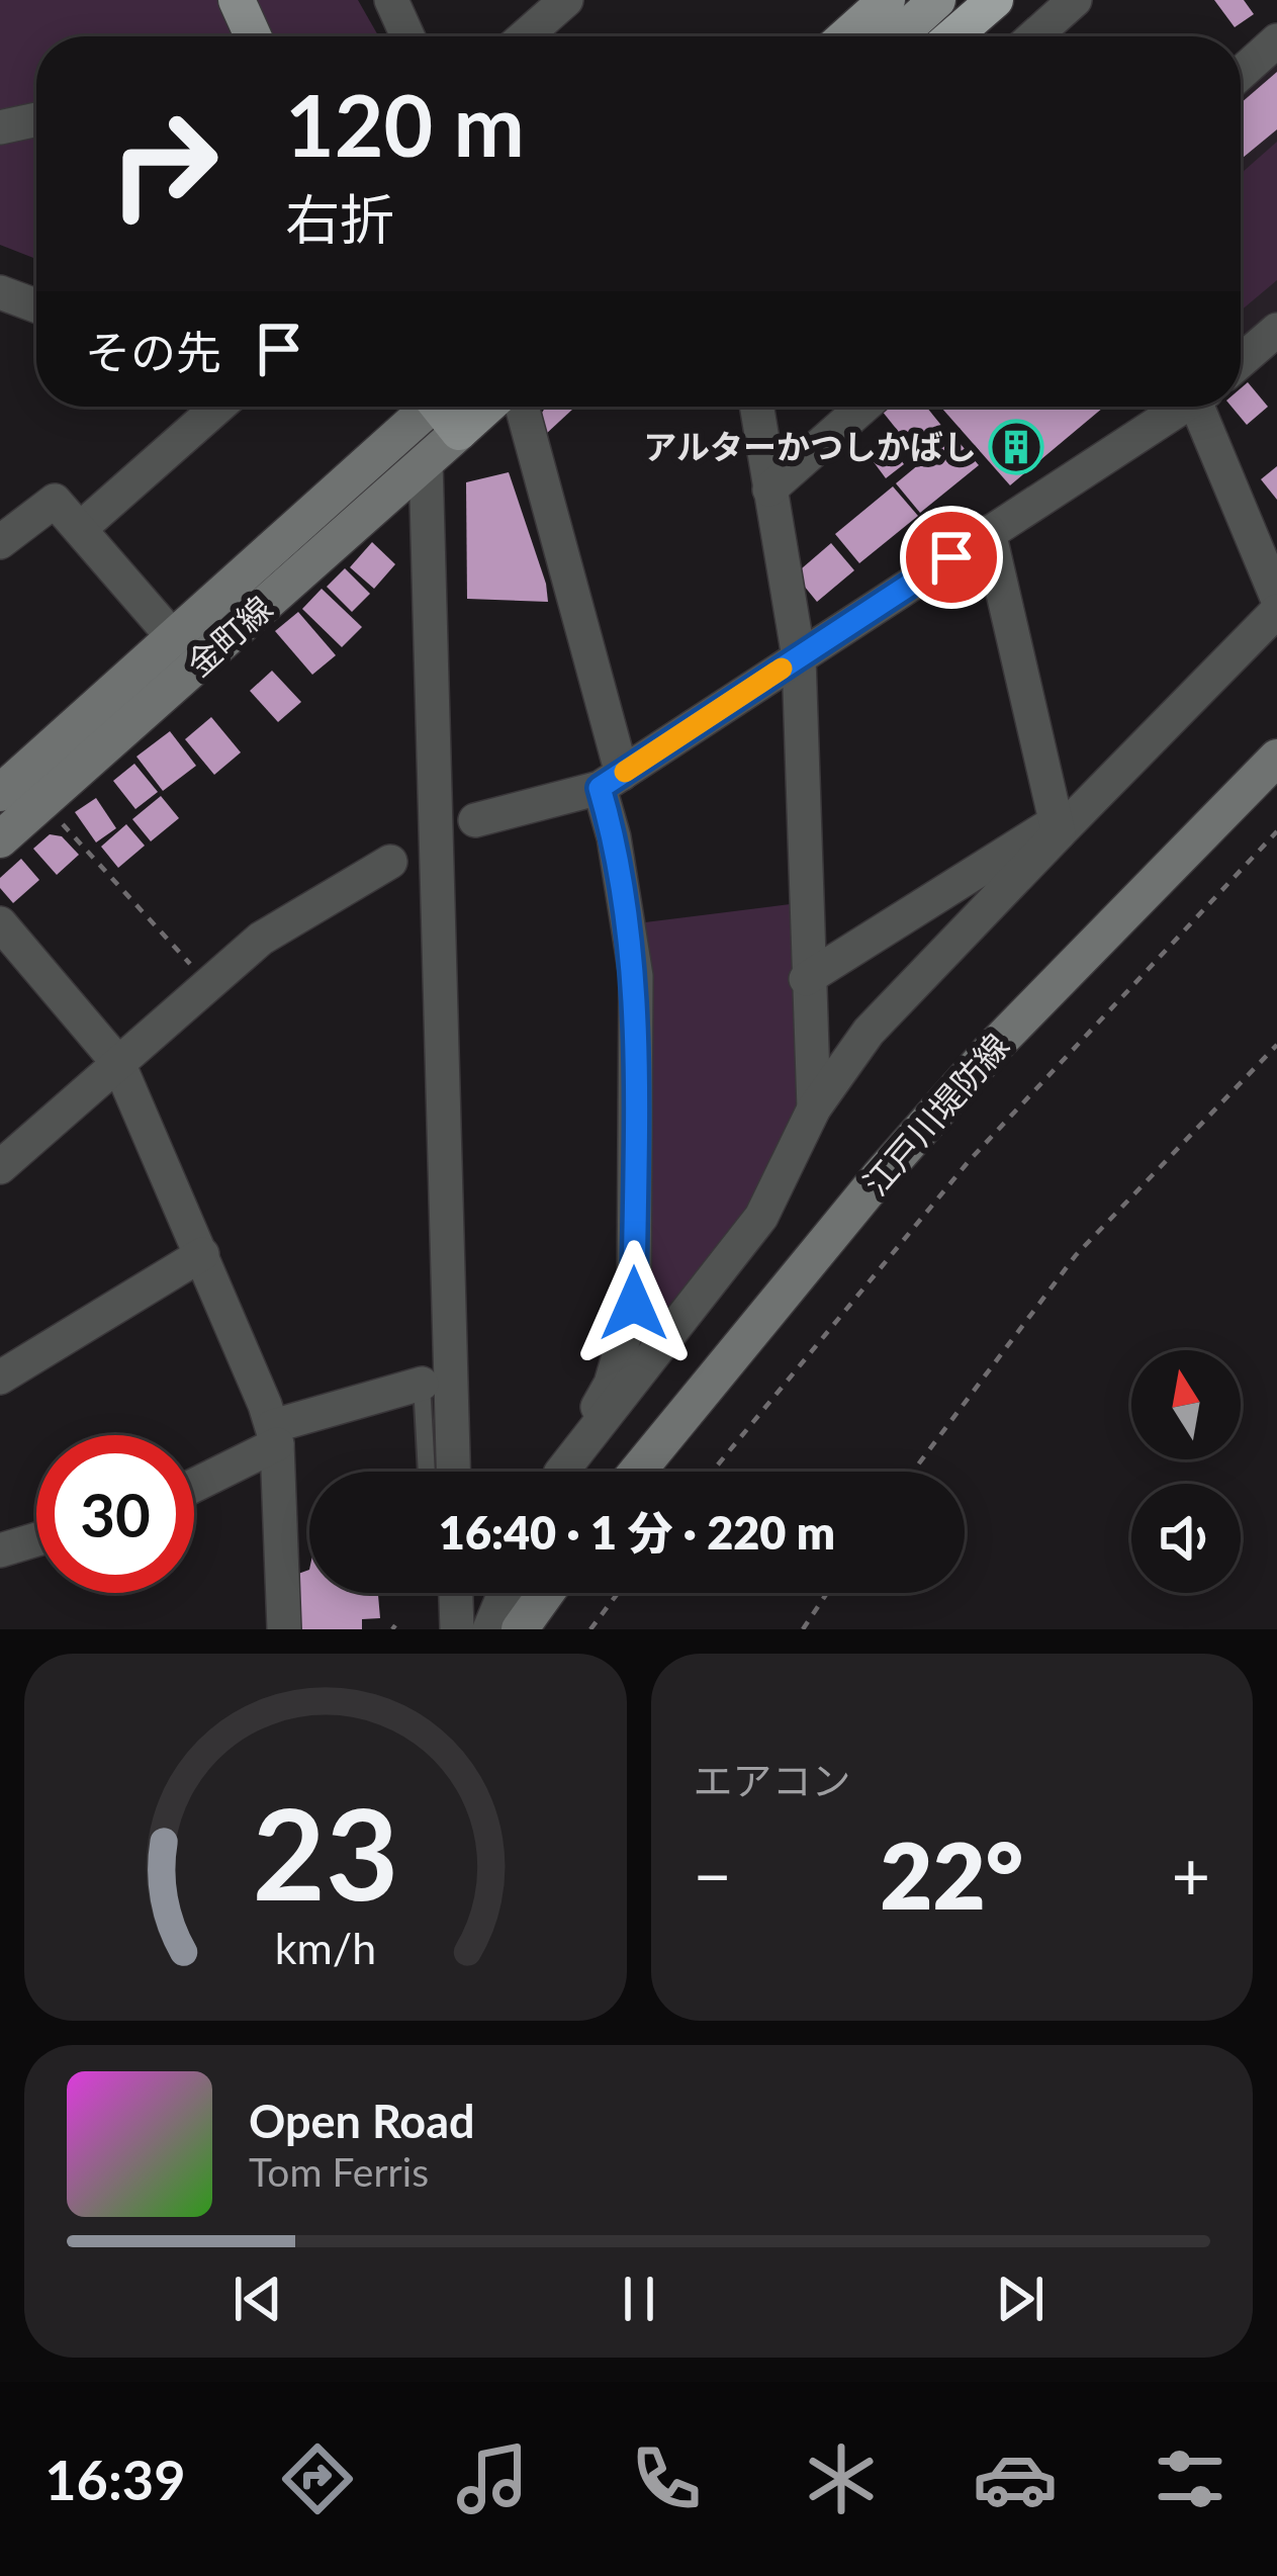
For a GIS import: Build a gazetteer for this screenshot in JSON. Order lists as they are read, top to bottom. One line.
{"streets":{"main road":["金町線","江戸川堤防線"]},"places":{"building":["アルターかつしかばし"]},"north":"top","page":{"turn":["120 m","右折"],"then":"その先","limit":"30","trip":"16:40 · 1 分 · 220 m","tile":"エアコン","heat":["−","22°","+"],"song":["Open Road","Tom Ferris"],"tabs":"16:39","gauge":["23","km/h"]}}
